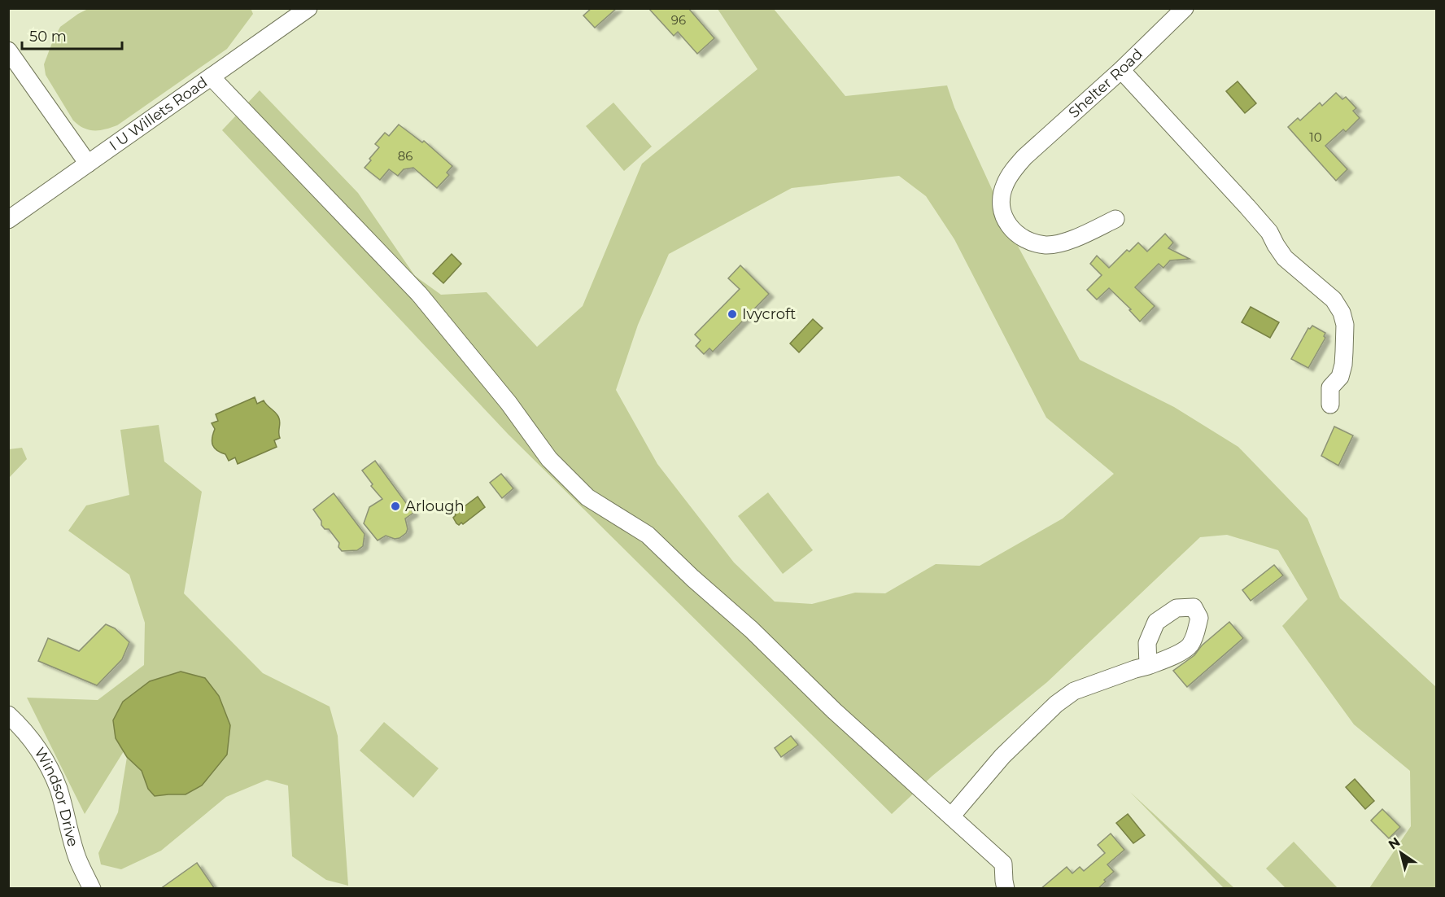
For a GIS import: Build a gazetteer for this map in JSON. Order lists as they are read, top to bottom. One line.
{"streets":{"street":["Shelter Road","I U Willets Road","Windsor Drive"]},"places":["Ivycroft","Arlough"],"house_numbers":["96","10","86"],"scale_bar":"50 m","north":"top left"}
